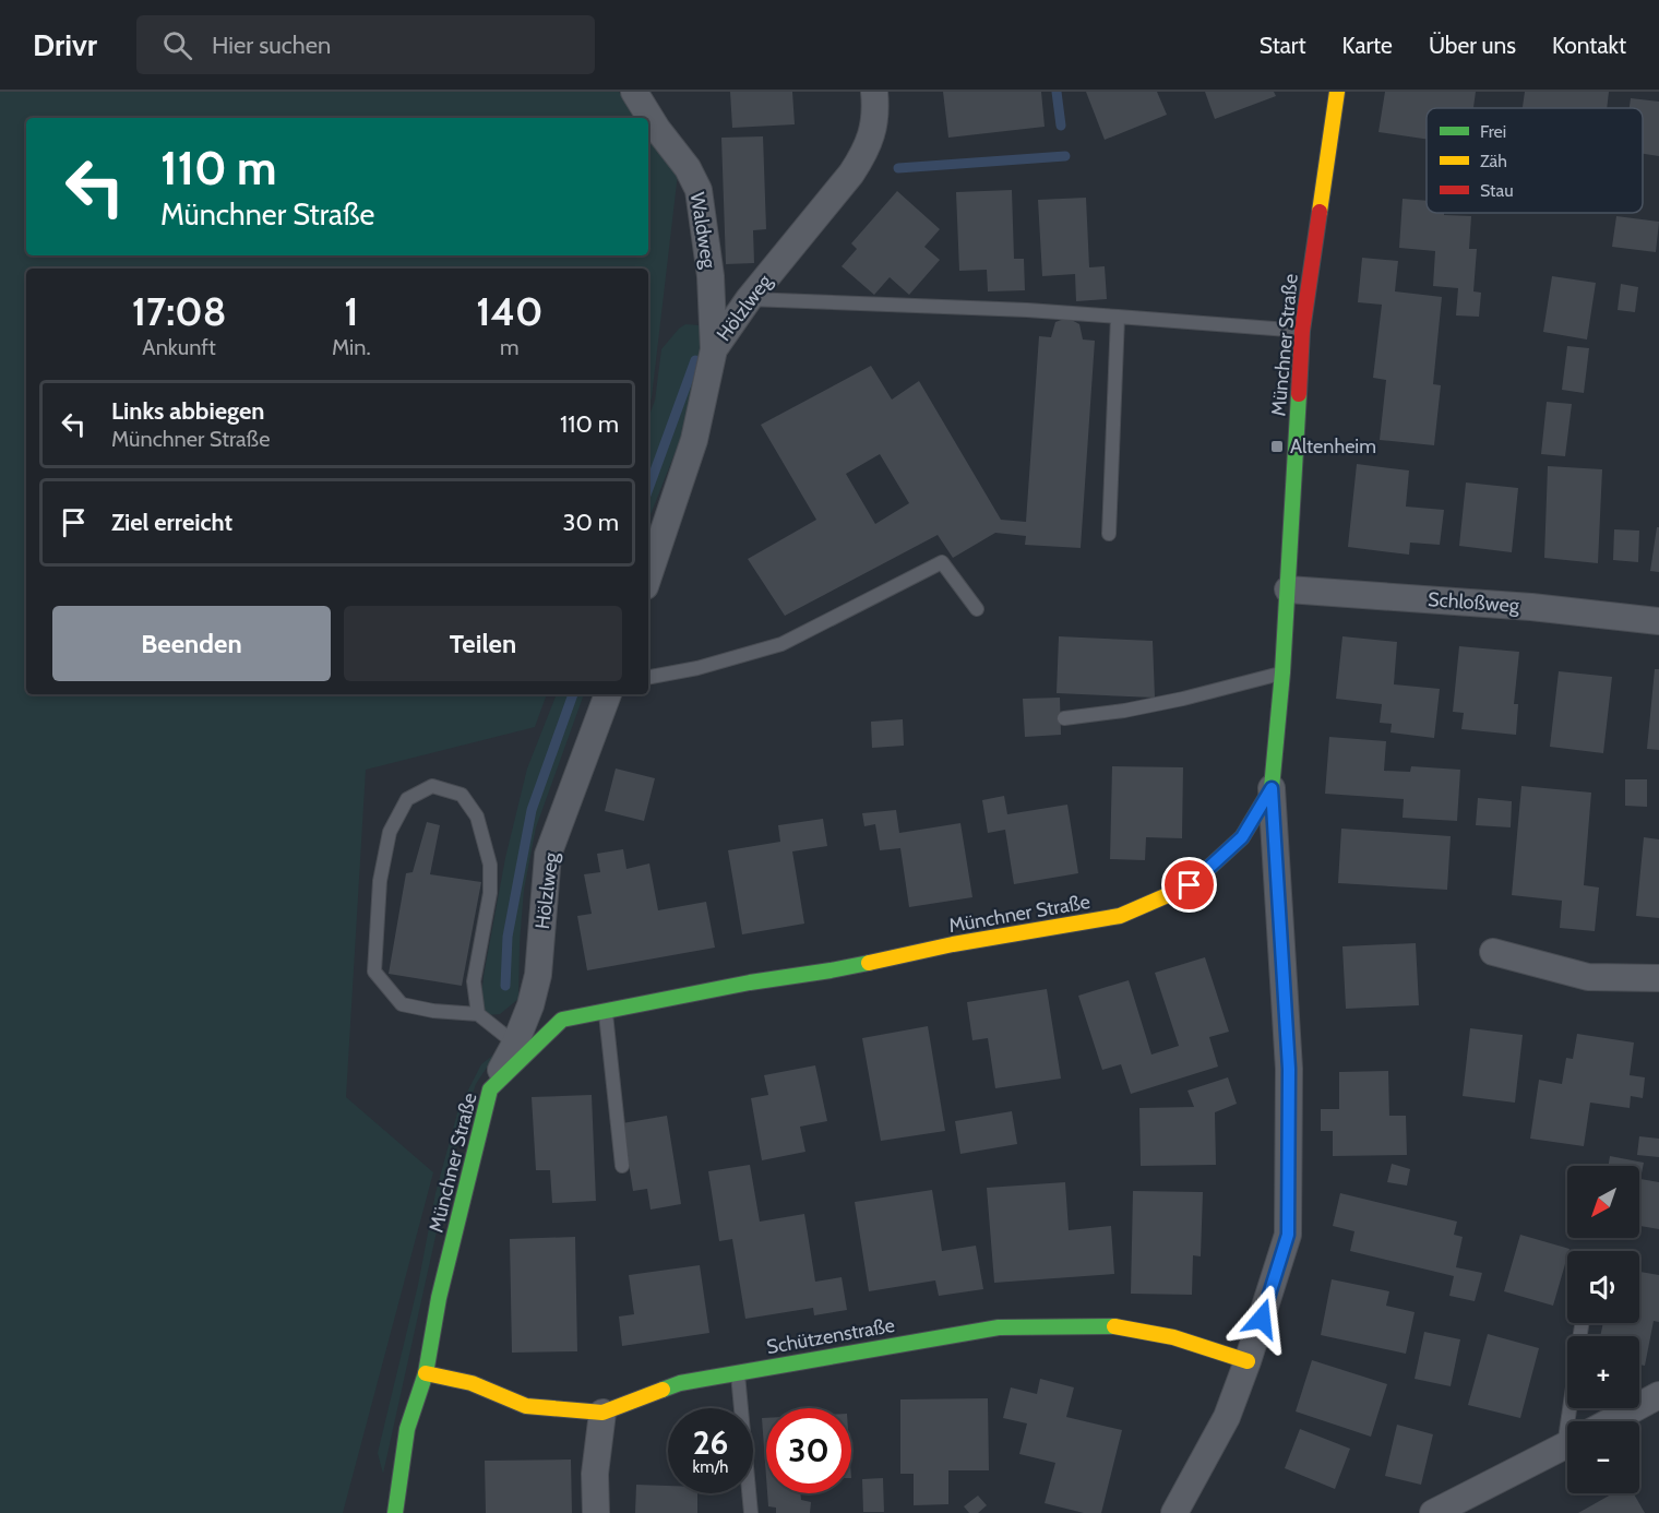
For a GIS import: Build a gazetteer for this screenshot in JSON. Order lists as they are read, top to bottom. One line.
{"streets":{"street":["Waldweg","Hölzlweg","Münchner Straße","Schloßweg","Schützenstraße"]},"crossings":[["Waldweg","Hölzlweg"],["Hölzlweg","Münchner Straße"],["Münchner Straße","Schloßweg"],["Münchner Straße","Schützenstraße"]],"places":{"transit":["Altenheim"]},"legend":["Frei","Zäh","Stau"],"north":"bottom left","page":{"header":"Drivr","search":"Hier suchen","nav":["Start","Karte","Über uns","Kontakt"],"turn":["110 m","Münchner Straße"],"eta":["17:08","Ankunft","1","Min.","140","m"],"list":[{"name":"Links abbiegen","note":"Münchner Straße","value":"110 m"},{"name":"Ziel erreicht","value":"30 m"}],"buttons":["Beenden","Teilen"],"map_buttons":["+","−"],"speed":"26 km/h","limit":"30"}}
